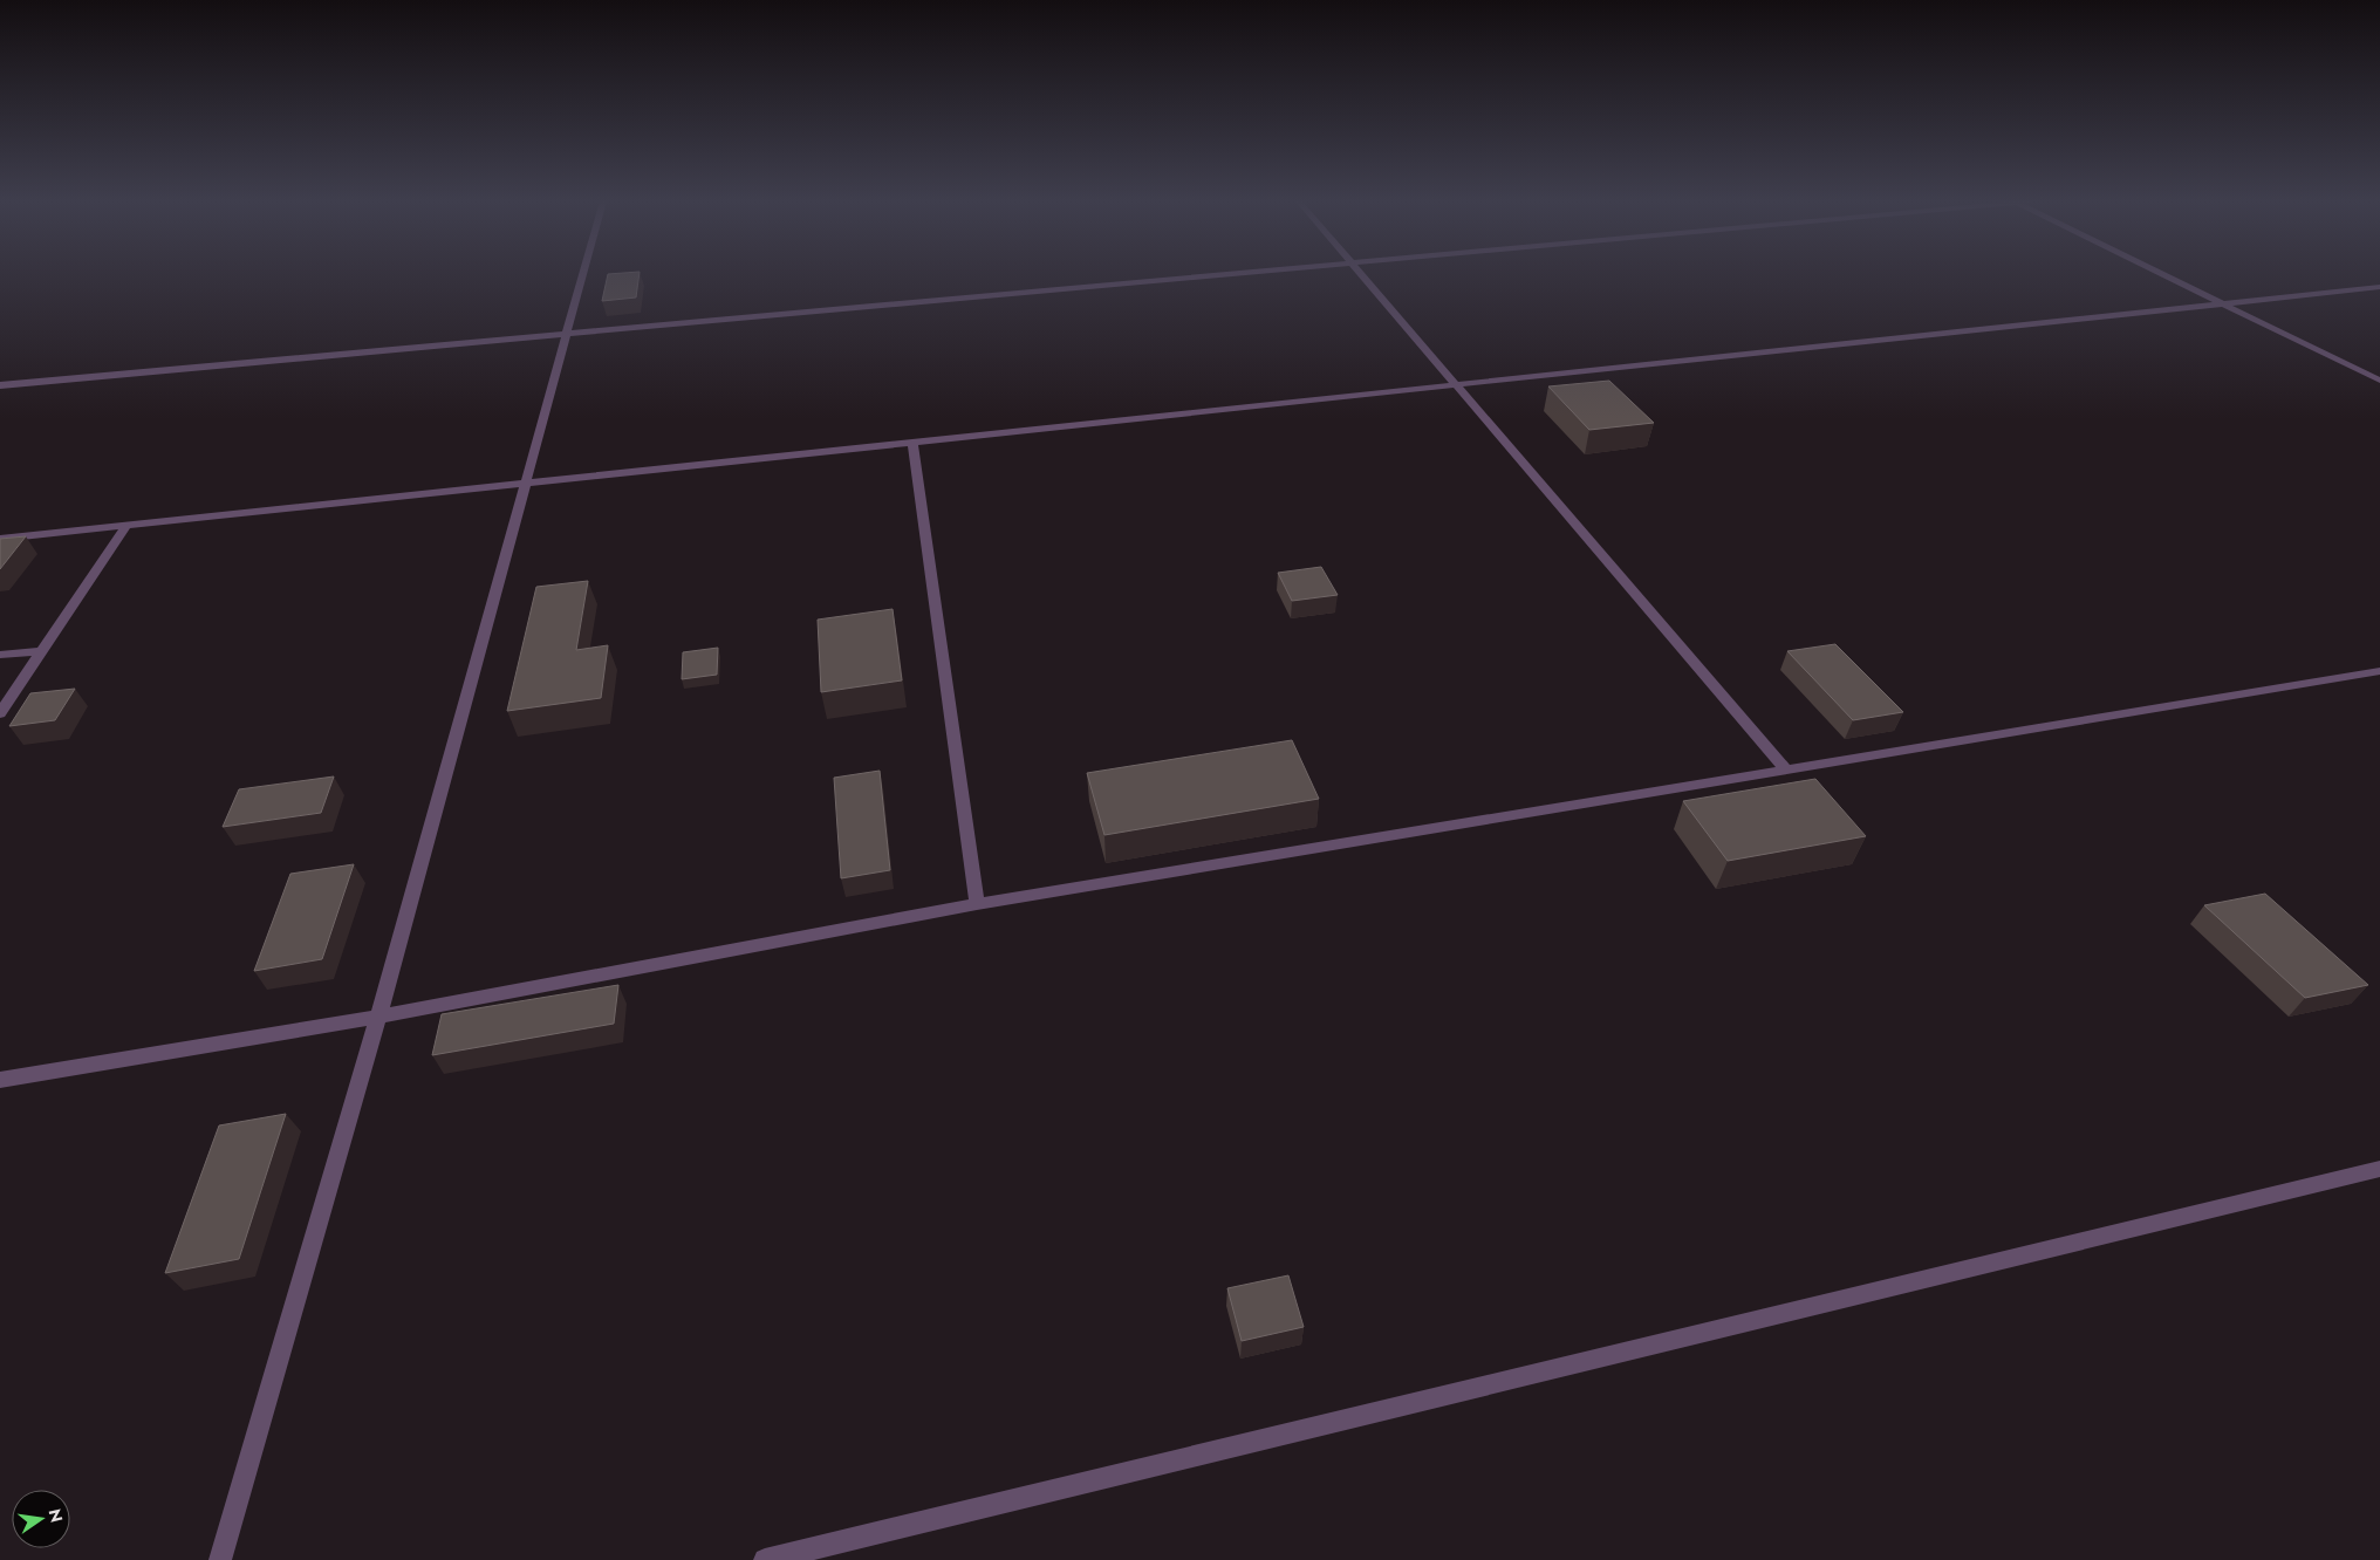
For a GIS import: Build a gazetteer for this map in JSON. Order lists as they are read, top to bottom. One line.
{"north":"right"}
